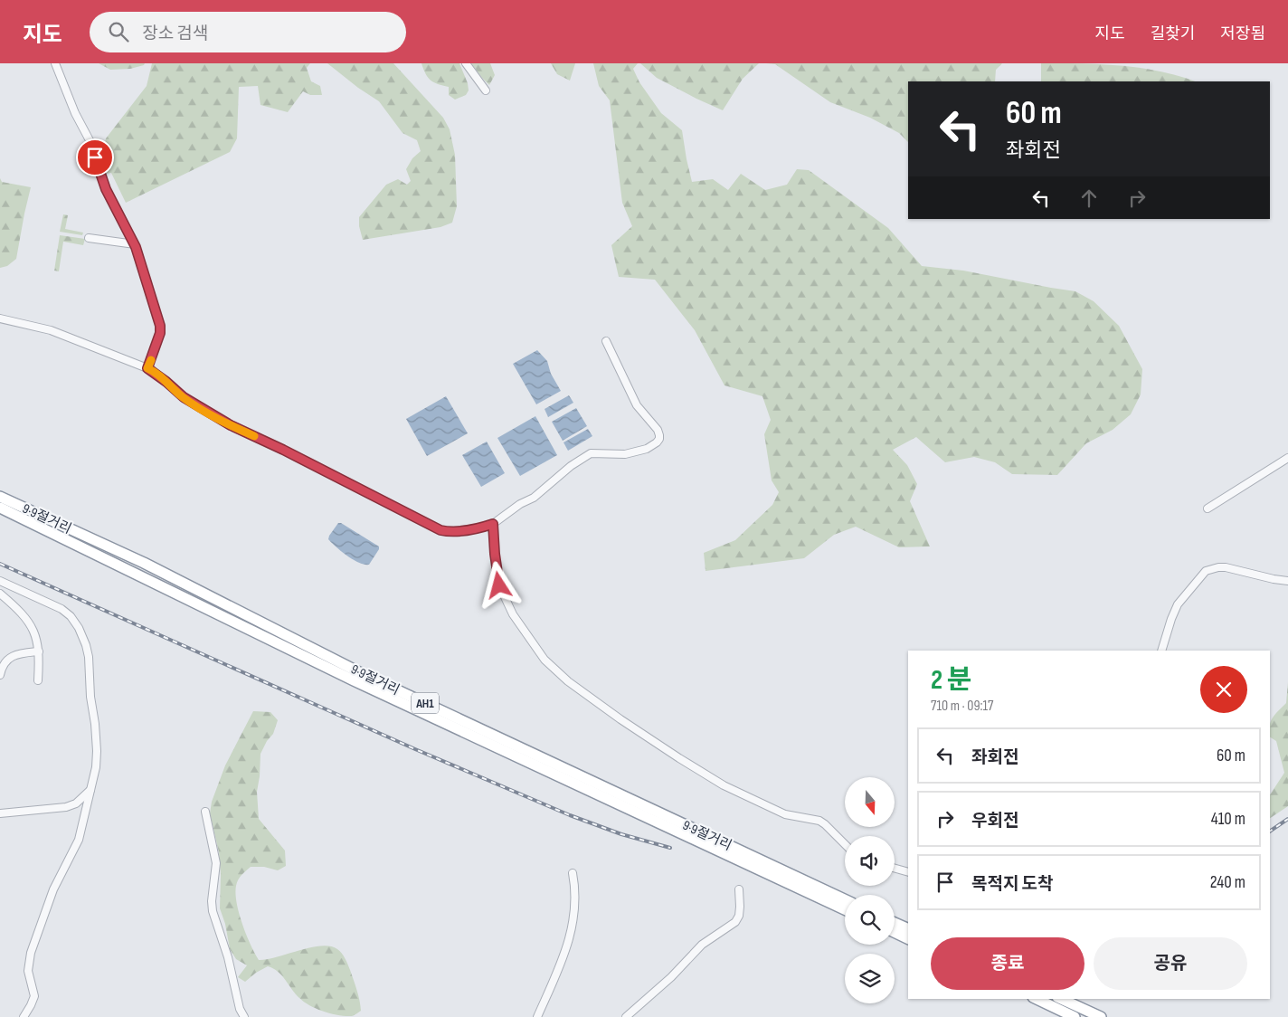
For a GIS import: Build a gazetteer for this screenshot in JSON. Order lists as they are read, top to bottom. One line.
{"streets":{"highway":["9·9절거리","AH1"]},"north":"bottom","page":{"header":"지도","search":"장소 검색","nav":["지도","길찾기","저장됨"],"turn":["60 m","좌회전"],"heading":["2 분","710 m · 09:17"],"list":[{"name":"좌회전","value":"60 m"},{"name":"우회전","value":"410 m"},{"name":"목적지 도착","value":"240 m"}],"buttons":["종료","공유"]}}
